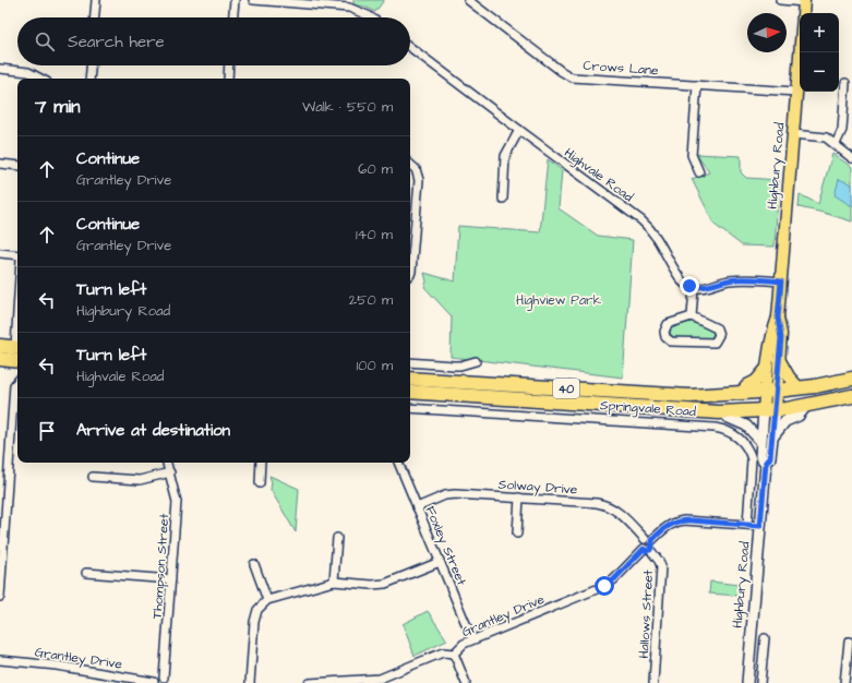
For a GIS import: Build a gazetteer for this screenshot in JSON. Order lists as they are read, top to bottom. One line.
{"streets":{"highway":["40","Springvale Road"],"main road":["Highbury Road"],"street":["Crows Lane","Highvale Road","Solway Drive","Foxley Street","Thompson Street","Hallows Street","Grantley Drive"]},"crossings":[["Crows Lane","Highbury Road"],["Highbury Road","Springvale Road"],["Solway Drive","Foxley Street"],["Foxley Street","Grantley Drive"],["Hallows Street","Grantley Drive"]],"parks":["Highview Park"],"north":"right","page":{"map_buttons":["+","−"],"search":"Search here","heading":["7 min","Walk · 550 m"],"list":[["Continue","Grantley Drive","60 m"],["Continue","Grantley Drive","140 m"],["Turn left","Highbury Road","250 m"],["Turn left","Highvale Road","100 m"],"Arrive at destination"]}}
